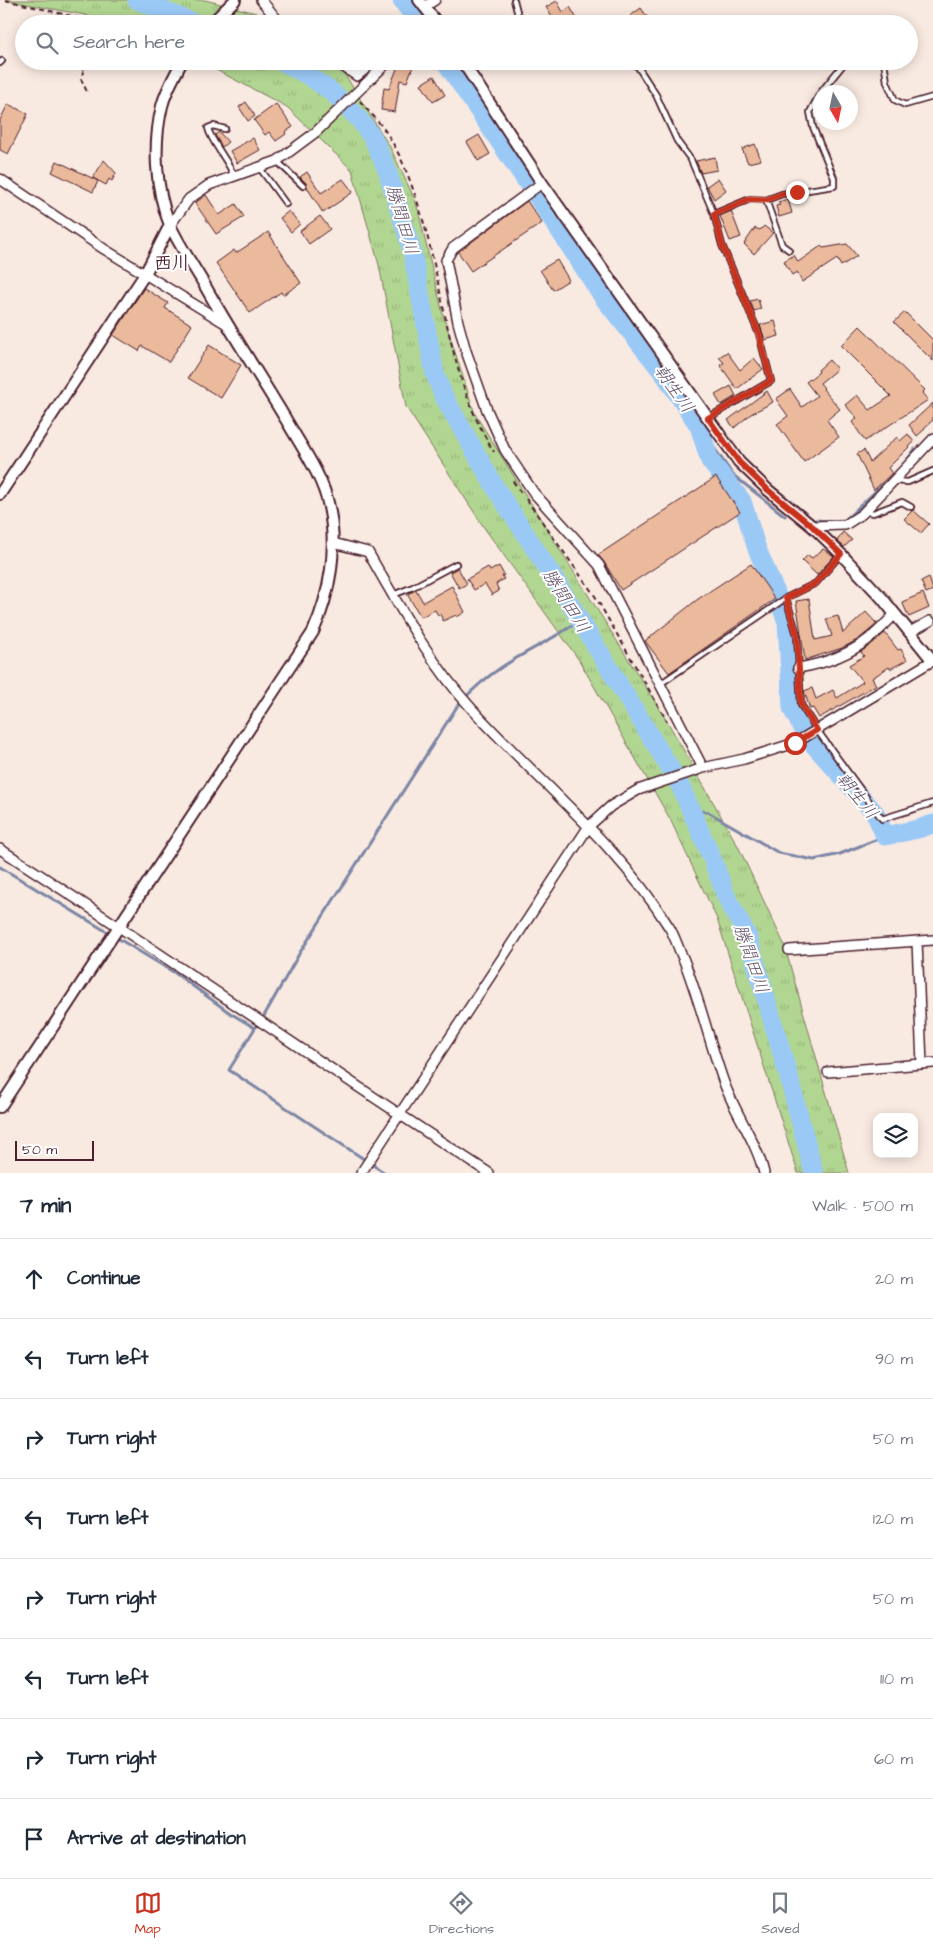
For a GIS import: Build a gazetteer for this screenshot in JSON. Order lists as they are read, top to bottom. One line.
{"districts":["西川"],"water":["勝間田川","朝生川"],"scale_bar":"50 m","north":"bottom","page":{"search":"Search here","scale":"50 m","heading":["7 min","Walk · 500 m"],"list":[["Continue","20 m"],["Turn left","90 m"],["Turn right","50 m"],["Turn left","120 m"],["Turn right","50 m"],["Turn left","110 m"],["Turn right","60 m"],"Arrive at destination"],"nav":["Map","Directions","Saved"]}}
